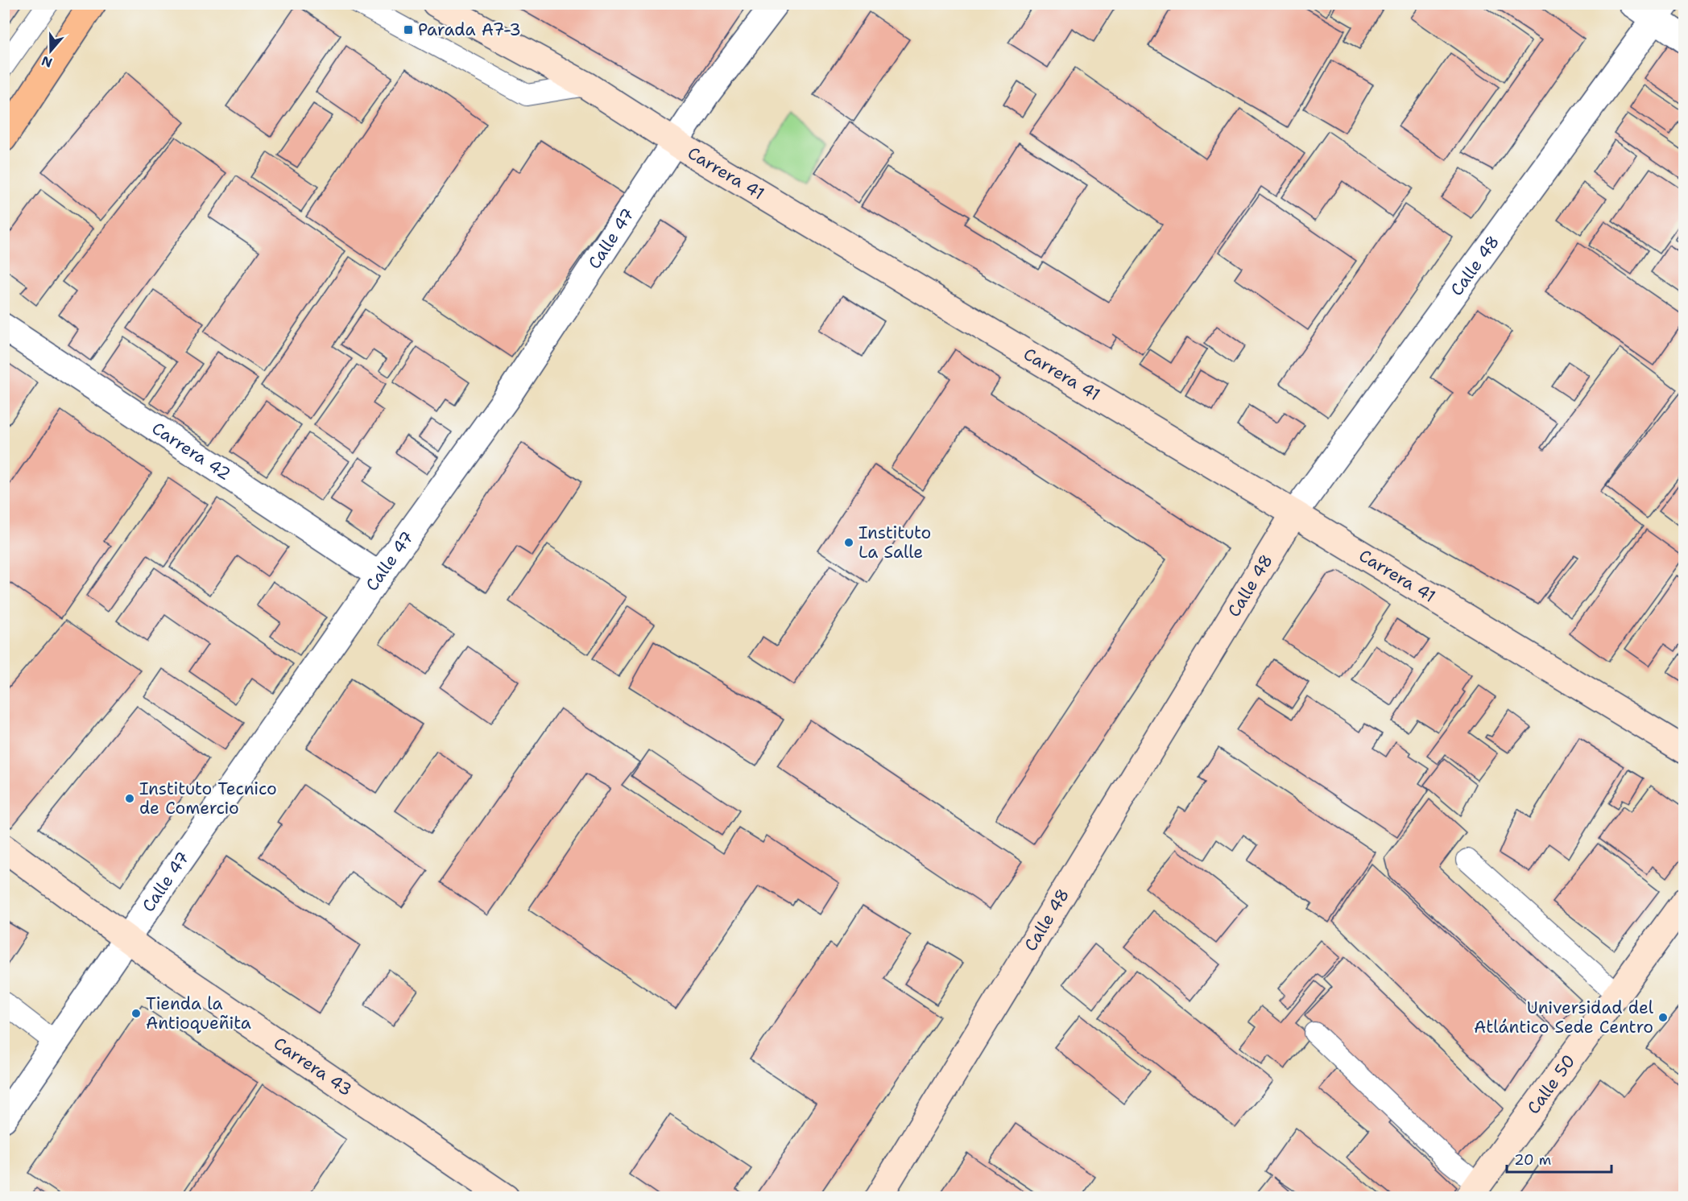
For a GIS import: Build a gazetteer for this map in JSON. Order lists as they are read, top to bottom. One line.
{"streets":{"street":["Carrera 41","Calle 47","Calle 48","Carrera 42","Carrera 43","Calle 50"]},"crossings":[["Carrera 41","Calle 47"],["Carrera 41","Calle 48"],["Calle 47","Carrera 42"],["Calle 47","Carrera 43"]],"places":{"transit":["Parada A7-3"],"other":["Instituto La Salle","Instituto Tecnico de Comercio","Tienda la Antioqueñita","Universidad del Atlántico Sede Centro"]},"scale_bar":"20 m","north":"bottom"}
